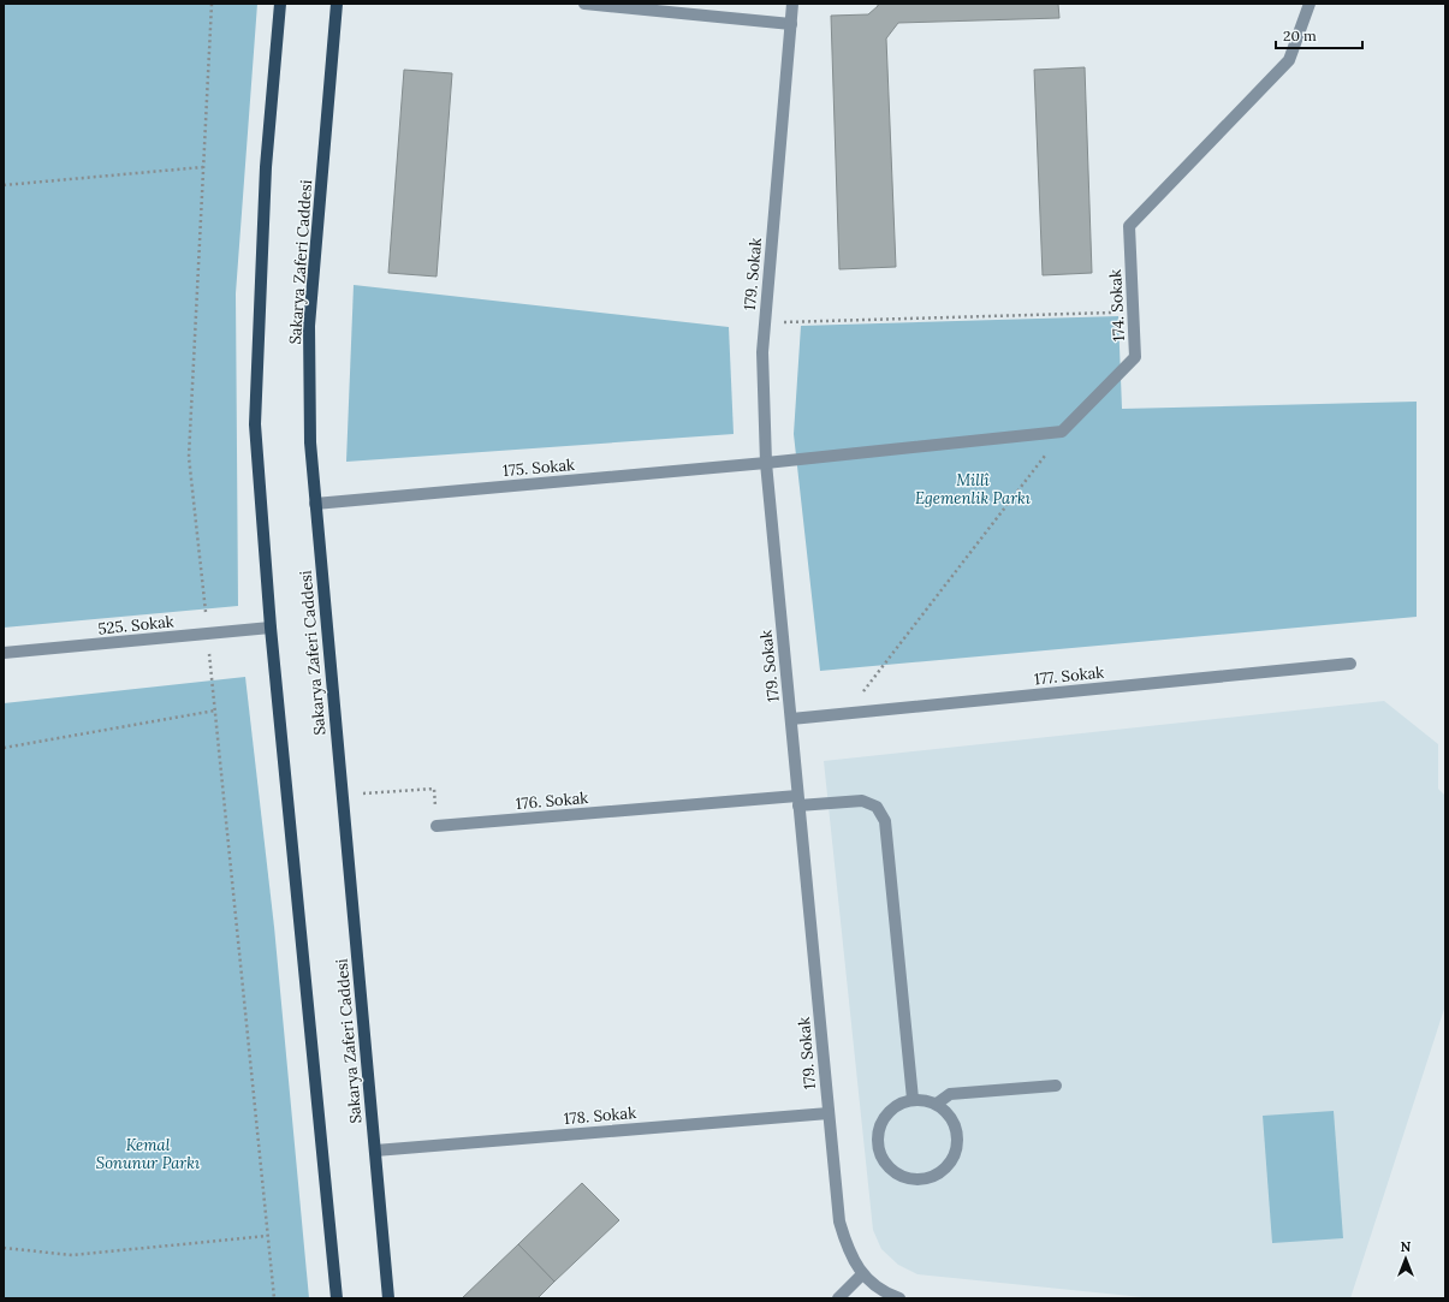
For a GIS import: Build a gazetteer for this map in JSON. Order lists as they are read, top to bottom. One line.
{"streets":{"main road":["Sakarya Zaferi Caddesi"],"street":["179. Sokak","174. Sokak","175. Sokak","525. Sokak","177. Sokak","176. Sokak","178. Sokak"]},"crossings":[["Sakarya Zaferi Caddesi","175. Sokak"],["Sakarya Zaferi Caddesi","178. Sokak"],["179. Sokak","175. Sokak"],["179. Sokak","177. Sokak"],["179. Sokak","176. Sokak"],["179. Sokak","178. Sokak"]],"parks":["Millî Egemenlik Parkı","Kemal Sonunur Parkı"],"scale_bar":"20 m","north":"top"}
